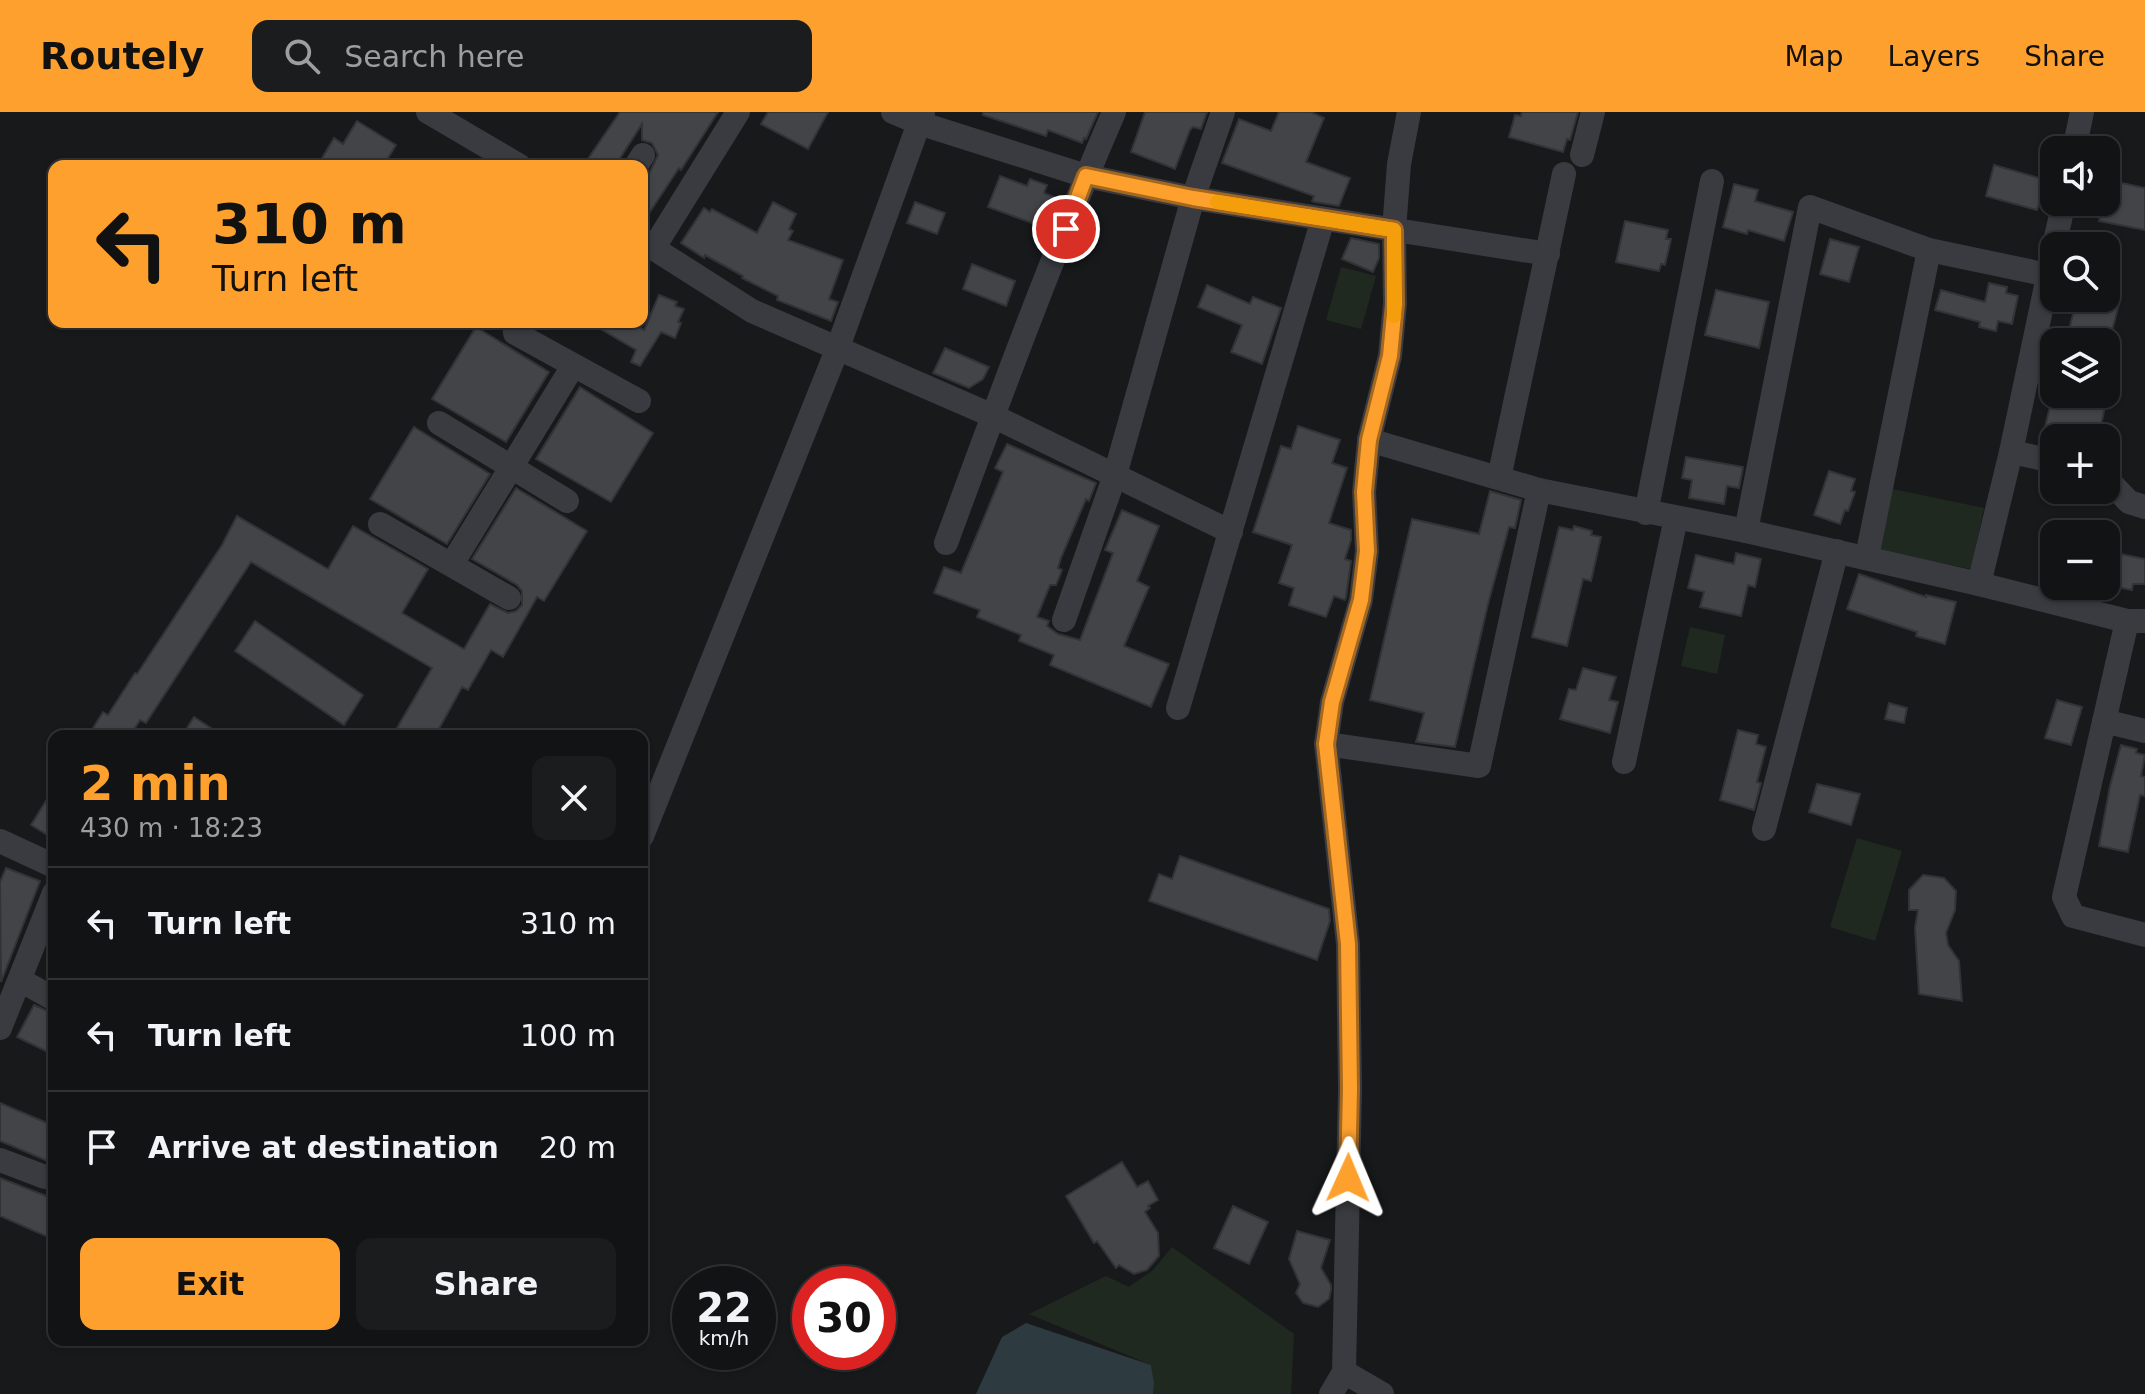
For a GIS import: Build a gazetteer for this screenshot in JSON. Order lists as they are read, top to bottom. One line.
{"page":{"header":"Routely","search":"Search here","nav":["Map","Layers","Share"],"map_buttons":["+","−"],"turn":["310 m","Turn left"],"heading":["2 min","430 m · 18:23"],"list":[{"name":"Turn left","value":"310 m"},{"name":"Turn left","value":"100 m"},{"name":"Arrive at destination","value":"20 m"}],"buttons":["Exit","Share"],"speed":"22 km/h","limit":"30"}}
